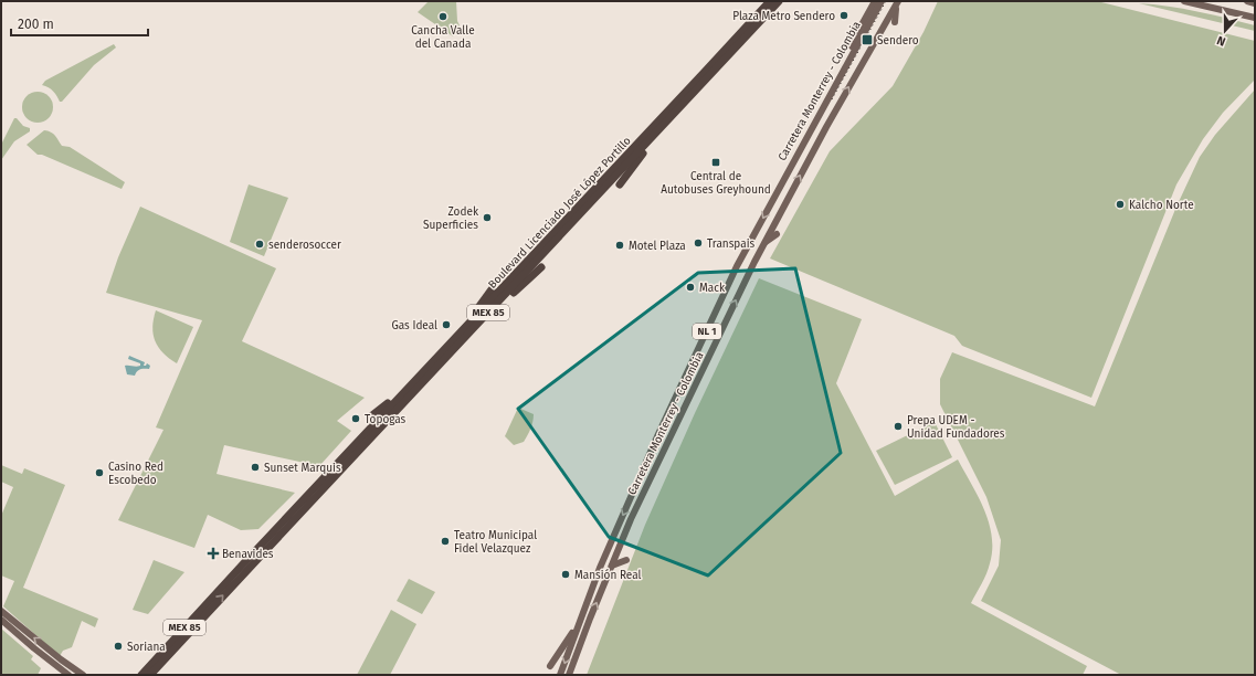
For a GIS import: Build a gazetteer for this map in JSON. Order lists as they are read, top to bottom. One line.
{"streets":{"highway":["Boulevard Licenciado José López Portillo","MEX 85"],"main road":["Carretera Monterrey - Colombia","NL 1"]},"crossings":[["Carretera Monterrey - Colombia","NL 1"],["Boulevard Licenciado José López Portillo","MEX 85"]],"places":{"other":["Plaza Metro Sendero","Cancha Valle del Canada","Kalcho Norte","Zodek Superficies","Transpais","senderosoccer","Motel Plaza","Mack","Gas Ideal","Topogas","Prepa UDEM - Unidad Fundadores","Sunset Marquis","Casino Red Escobedo","Teatro Municipal Fidel Velazquez","Mansión Real","Soriana"],"transit":["Sendero","Central de Autobuses Greyhound"],"health":["Benavides"]},"scale_bar":"200 m","north":"bottom"}
